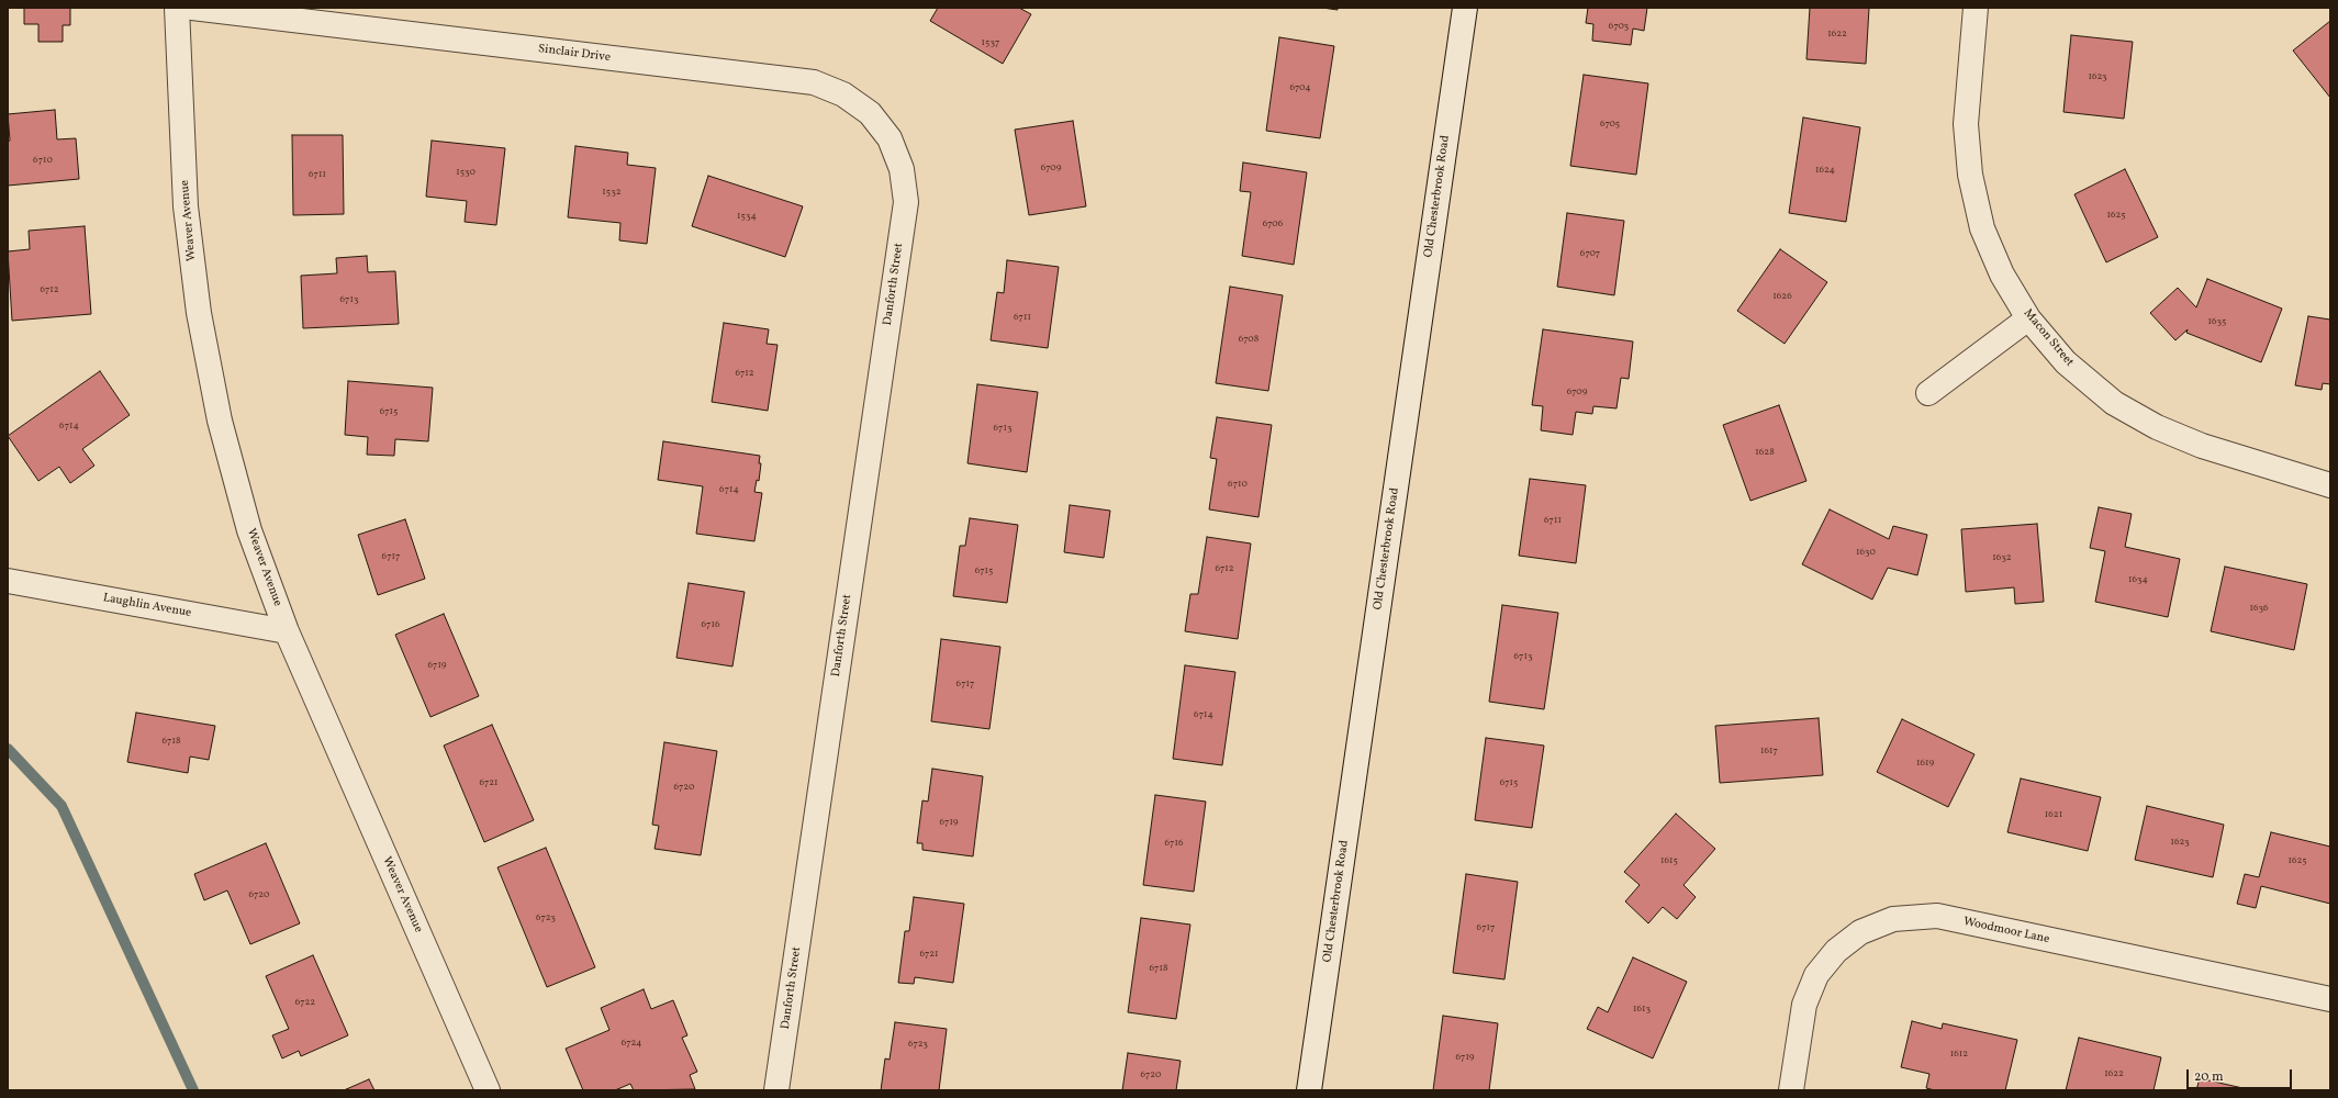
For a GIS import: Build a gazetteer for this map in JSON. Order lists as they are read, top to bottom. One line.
{"streets":{"street":["Sinclair Drive","Old Chesterbrook Road","Weaver Avenue","Danforth Street","Macon Street","Laughlin Avenue","Woodmoor Lane"]},"crossings":[["Sinclair Drive","Danforth Street"],["Weaver Avenue","Laughlin Avenue"]],"house_numbers":["6703","1622","1537","1623","6704","6705","6710","6709","1624","1530","6711","1532","1625","1534","6706","6707","6712","1626","6713","6711","1635","6708","6712","6709","6715","6714","6713","1628","6710","6714","6711","1630","6717","1632","6712","6715","1634","1636","6716","6713","6719","6717","6714","6718","1617","1619","6721","6715","6720","1621","6719","1623","6716","1615","1625","6720","6723","6717","6721","6718","6722","1613","6724","6723","1612","6719","1622","6720"],"scale_bar":"20 m"}
